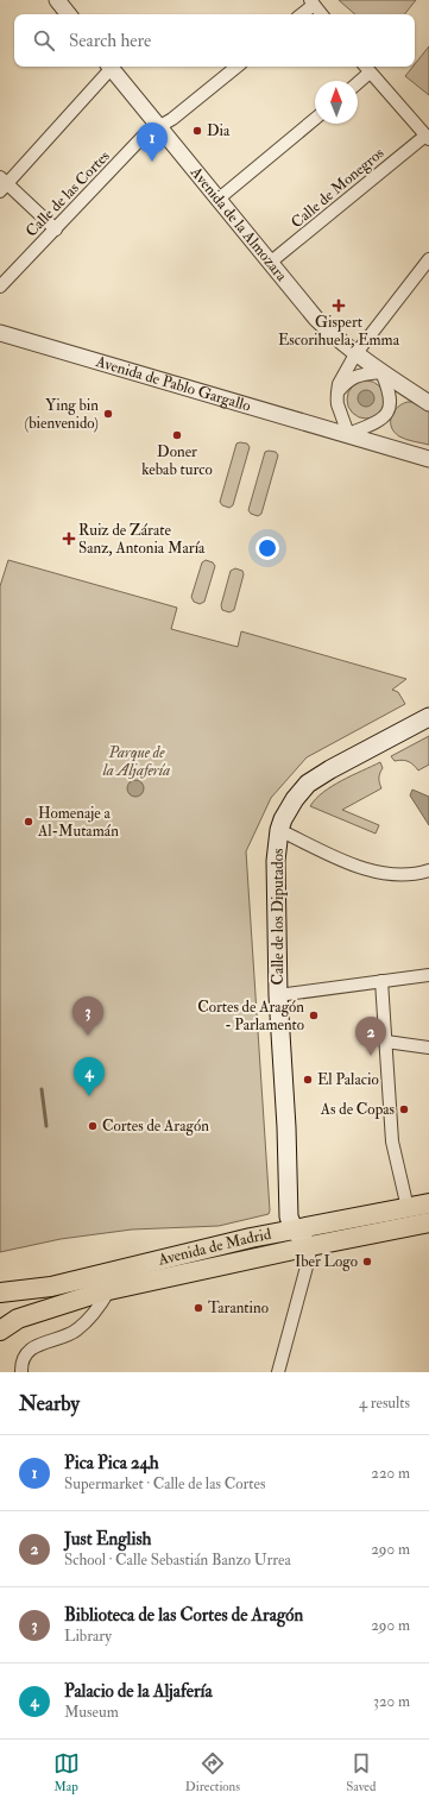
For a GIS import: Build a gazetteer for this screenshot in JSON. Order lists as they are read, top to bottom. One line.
{"streets":{"main road":["Calle de los Diputados","Avenida de Madrid"],"street":["Calle de Monegros","Calle de las Cortes","Avenida de la Almozara","Avenida de Pablo Gargallo"]},"crossings":[["Calle de Monegros","Avenida de la Almozara"],["Calle de las Cortes","Avenida de la Almozara"],["Avenida de la Almozara","Avenida de Pablo Gargallo"],["Calle de los Diputados","Avenida de Madrid"]],"parks":["Parque de la Aljafería"],"places":{"other":["Dia","Ying bin (bienvenido)","Doner kebab turco","Homenaje a Al-Mutamán","Cortes de Aragón - Parlamento","El Palacio","As de Copas","Cortes de Aragón","Iber Logo","Tarantino"],"health":["Gispert Escorihuela, Emma","Ruiz de Zárate Sanz, Antonia María"]},"north":"top","page":{"search":"Search here","pins":["1","3","2","4"],"heading":["Nearby","4 results"],"list":[{"mark":"1","name":"Pica Pica 24h","note":"Supermarket · Calle de las Cortes","value":"220 m"},{"mark":"2","name":"Just English","note":"School · Calle Sebastián Banzo Urrea","value":"290 m"},{"mark":"3","name":"Biblioteca de las Cortes de Aragón","note":"Library","value":"290 m"},{"mark":"4","name":"Palacio de la Aljafería","note":"Museum","value":"320 m"}],"nav":["Map","Directions","Saved"]}}
